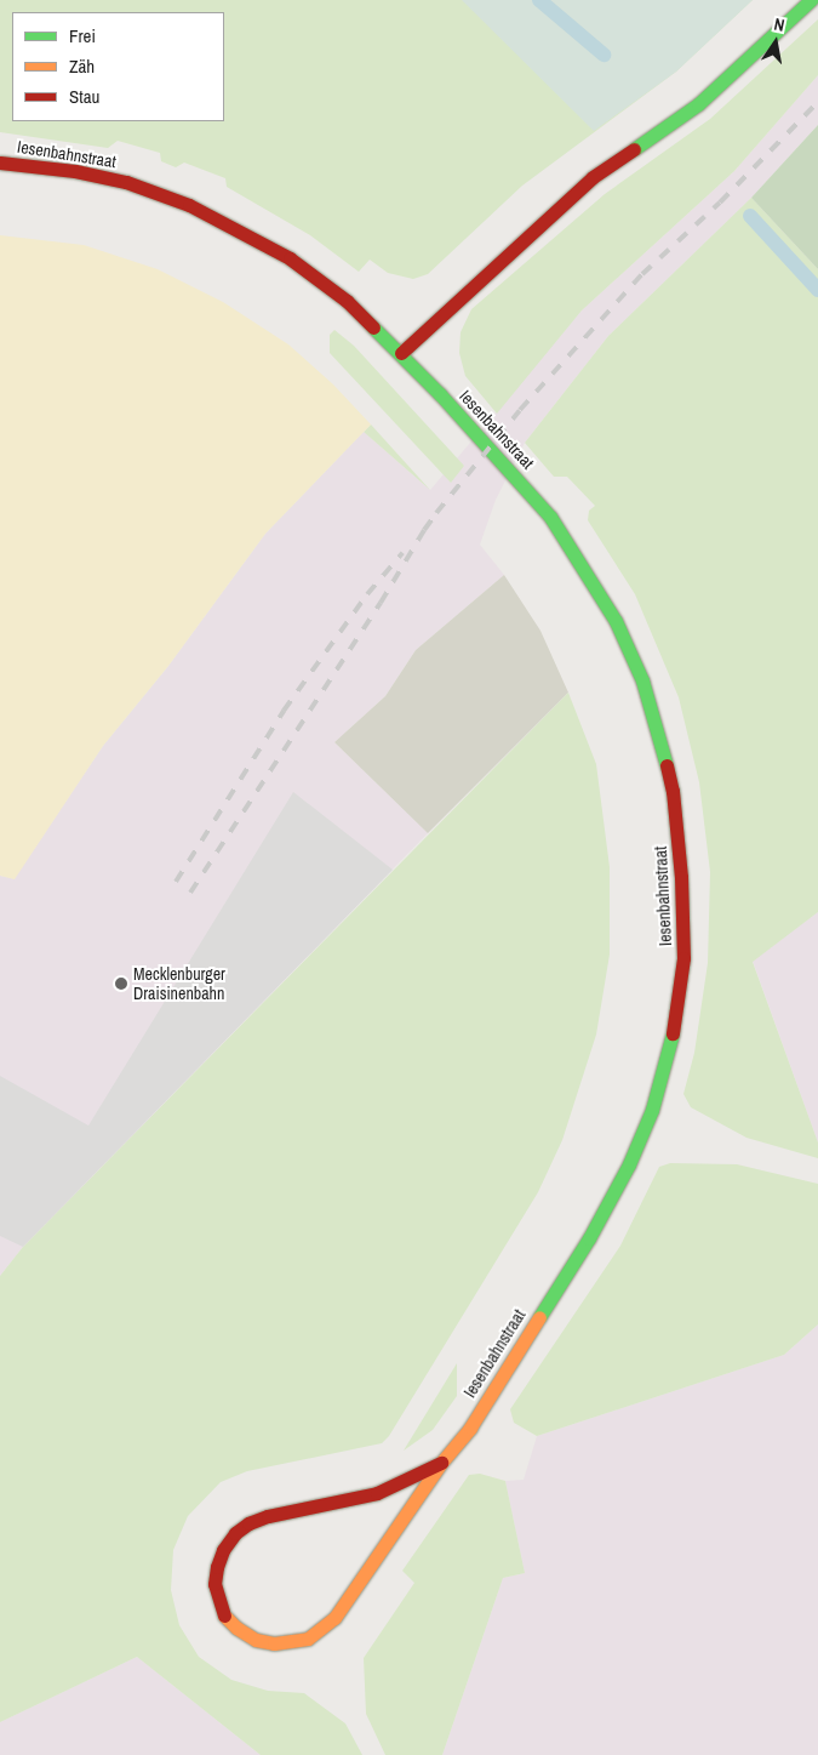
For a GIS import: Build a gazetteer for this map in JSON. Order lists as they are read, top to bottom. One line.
{"streets":{"street":["Iesenbahnstraat"]},"places":["Mecklenburger Draisinenbahn"],"legend":["Frei","Zäh","Stau"],"north":"top"}
